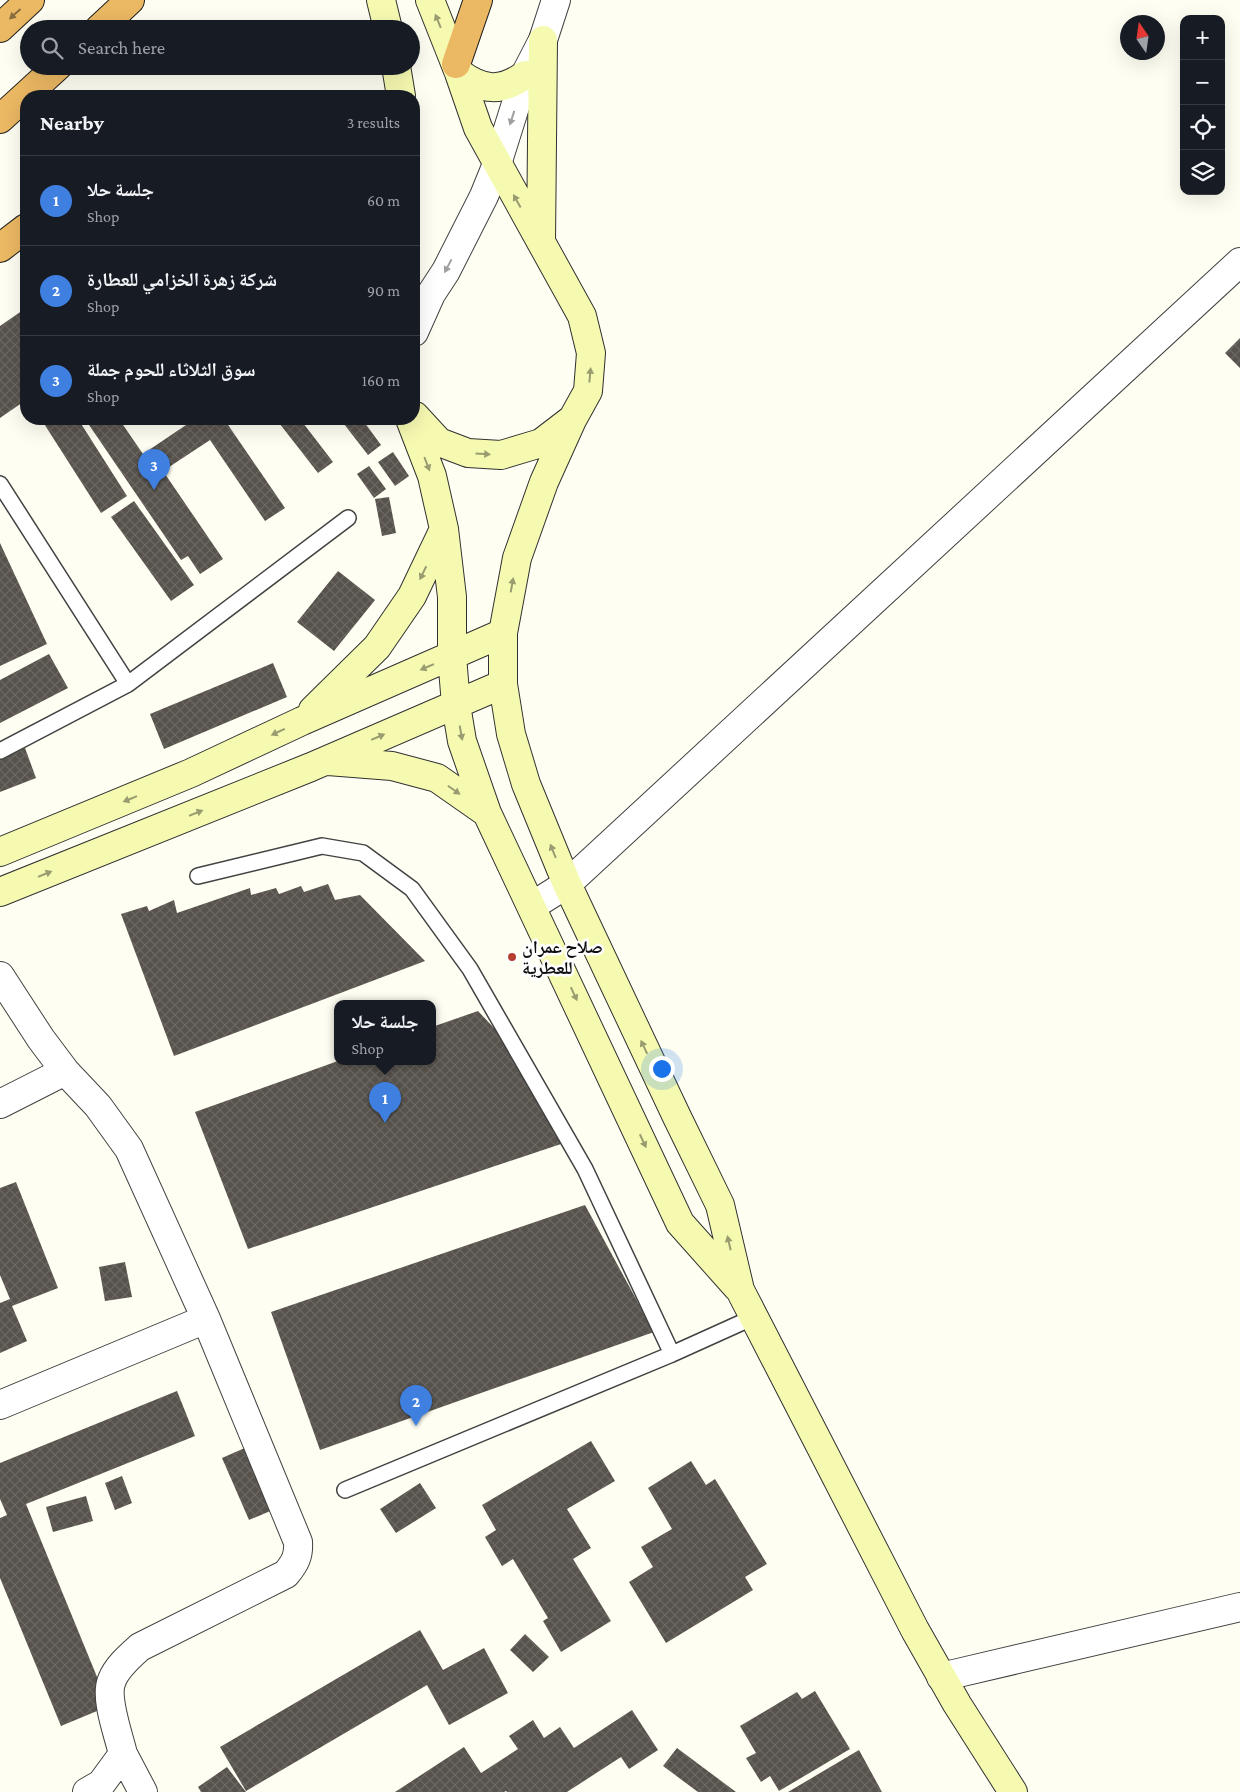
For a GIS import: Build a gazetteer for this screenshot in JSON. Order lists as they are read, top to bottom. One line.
{"places":["صلاح عمران للعطرية"],"north":"top","page":{"map_buttons":["+","−"],"search":"Search here","heading":["Nearby","3 results"],"list":[{"mark":"1","name":"جلسة حلا","note":"Shop","value":"60 m"},{"mark":"2","name":"شركة زهرة الخزامي للعطارة","note":"Shop","value":"90 m"},{"mark":"3","name":"سوق الثلاثاء للحوم جملة","note":"Shop","value":"160 m"}],"pins":["3","1","2"],"popup":["جلسة حلا","Shop"]}}
